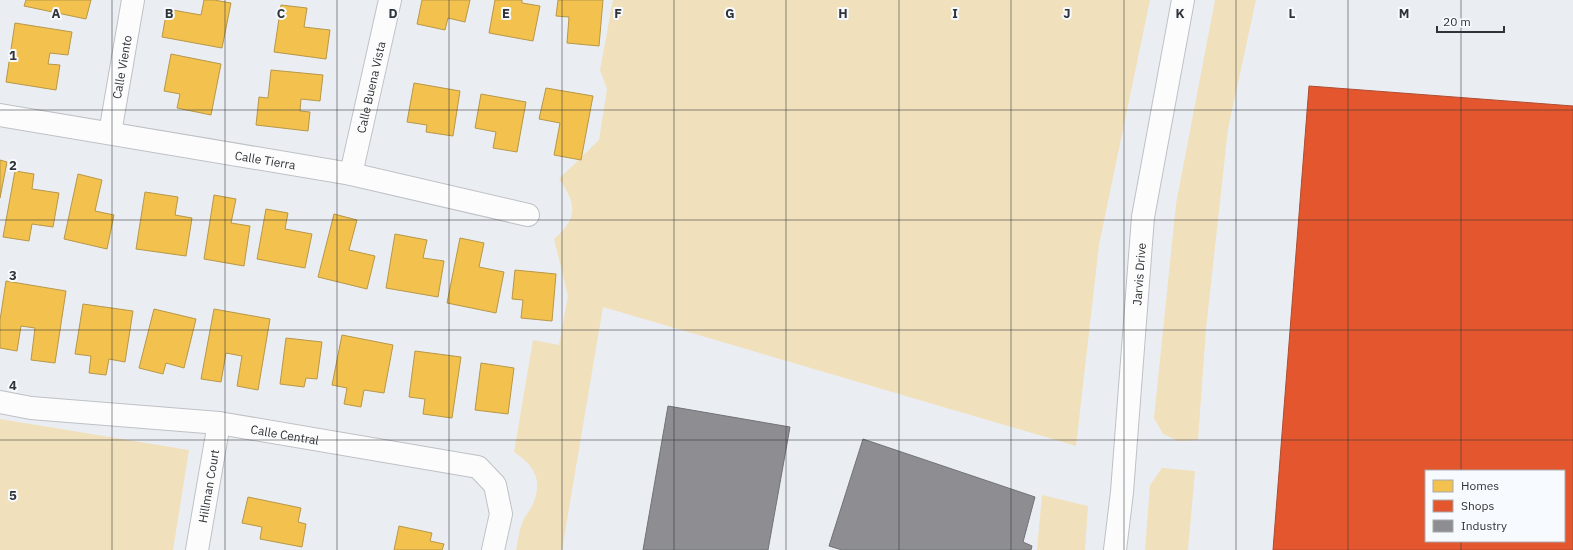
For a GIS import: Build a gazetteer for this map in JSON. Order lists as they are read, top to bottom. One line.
{"streets":{"street":["Calle Viento","Calle Buena Vista","Calle Tierra","Jarvis Drive","Calle Central","Hillman Court"]},"crossings":[["Calle Viento","Calle Tierra"],["Calle Buena Vista","Calle Tierra"],["Calle Central","Hillman Court"]],"legend":["Homes","Shops","Industry"],"scale_bar":"20 m","grid":{"columns":["A","B","C","D","E","F","G","H","I","J","K","L","M"],"rows":["1","2","3","4","5"]}}
